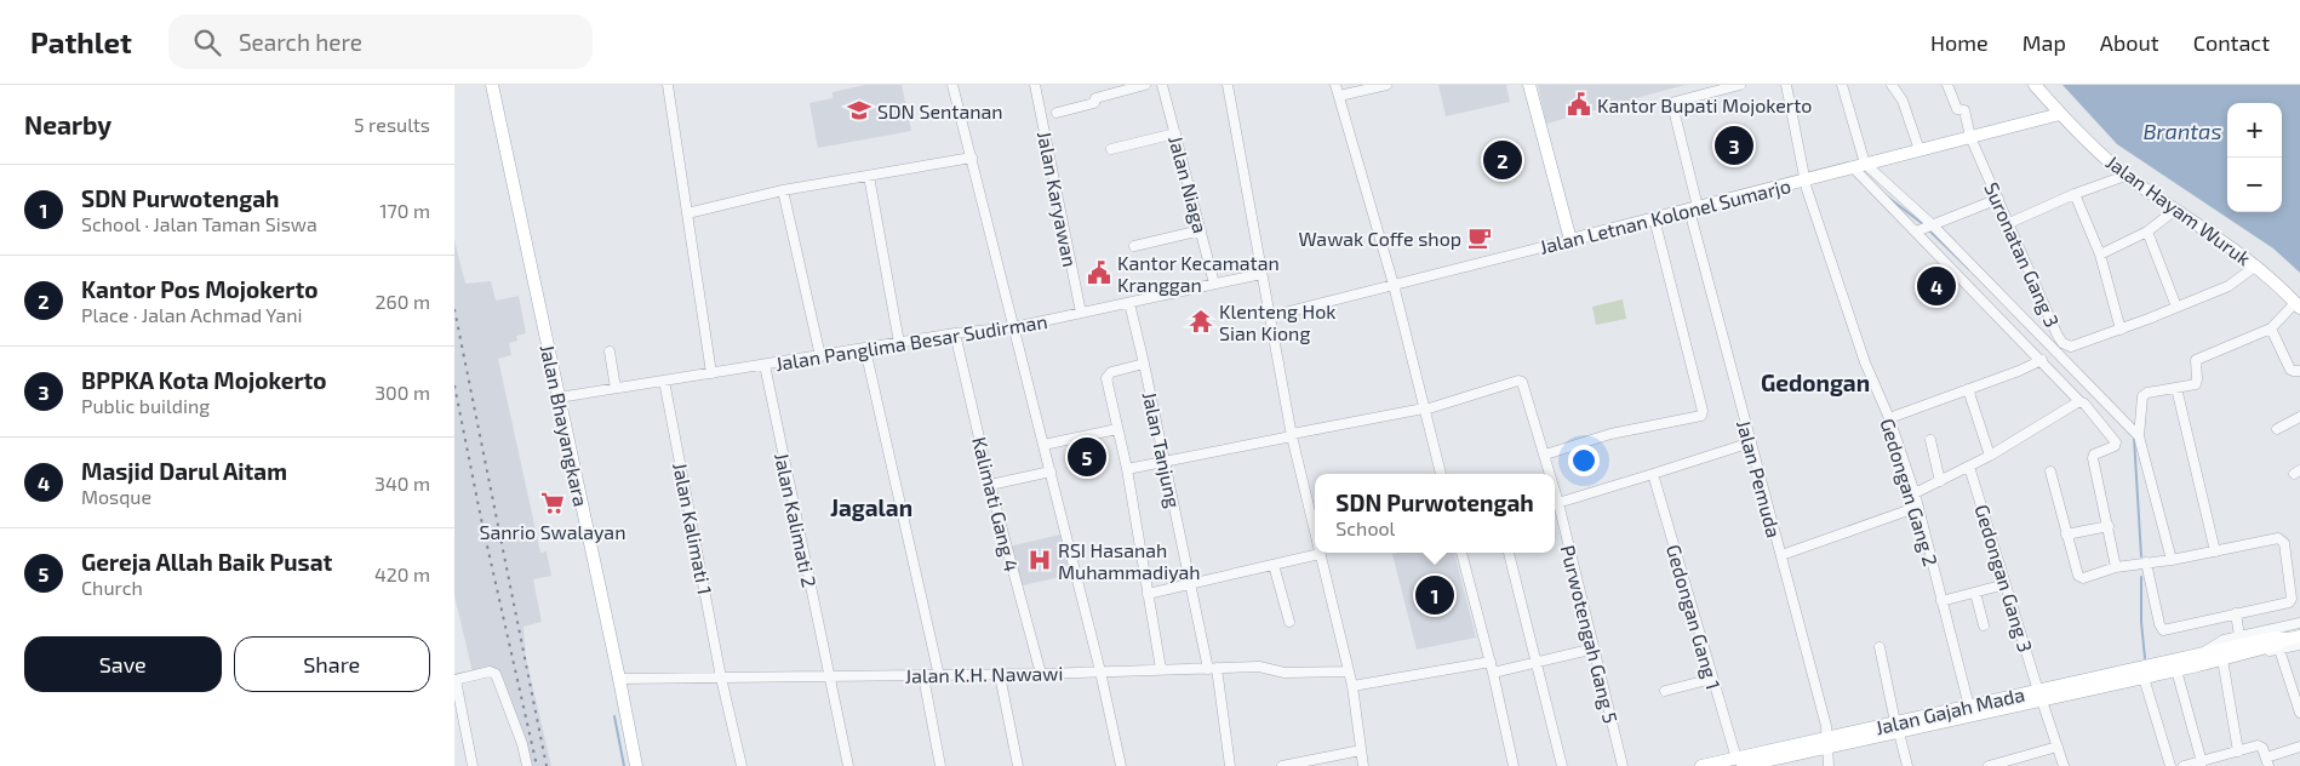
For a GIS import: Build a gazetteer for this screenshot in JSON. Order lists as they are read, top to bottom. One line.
{"streets":{"main road":["Jalan Hayam Wuruk","Jalan Letnan Kolonel Sumarjo","Jalan Bhayangkara","Jalan Gajah Mada"],"street":["Jalan Niaga","Jalan Karyawan","Suronatan Gang 3","Jalan Panglima Besar Sudirman","Jalan Tanjung","Jalan Pemuda","Gedongan Gang 2","Kalimati Gang 4","Jalan Kalimati 2","Jalan Kalimati 1","Gedongan Gang 3","Gedongan Gang 1","Purwotengah Gang 5","Jalan K.H. Nawawi"]},"crossings":[["Jalan Niaga","Jalan Panglima Besar Sudirman"],["Jalan Karyawan","Jalan Panglima Besar Sudirman"],["Jalan Hayam Wuruk","Jalan Letnan Kolonel Sumarjo"],["Jalan Hayam Wuruk","Suronatan Gang 3"],["Jalan Letnan Kolonel Sumarjo","Suronatan Gang 3"],["Jalan Letnan Kolonel Sumarjo","Jalan Pemuda"],["Jalan Letnan Kolonel Sumarjo","Gedongan Gang 2"],["Jalan Panglima Besar Sudirman","Jalan Bhayangkara"],["Jalan Panglima Besar Sudirman","Jalan Tanjung"],["Jalan Panglima Besar Sudirman","Kalimati Gang 4"],["Jalan Panglima Besar Sudirman","Jalan Kalimati 2"],["Jalan Panglima Besar Sudirman","Jalan Kalimati 1"],["Jalan Bhayangkara","Jalan K.H. Nawawi"],["Jalan Tanjung","Jalan K.H. Nawawi"],["Jalan Pemuda","Jalan Gajah Mada"],["Gedongan Gang 2","Jalan Gajah Mada"],["Kalimati Gang 4","Jalan K.H. Nawawi"],["Jalan Kalimati 2","Jalan K.H. Nawawi"],["Jalan Kalimati 1","Jalan K.H. Nawawi"],["Gedongan Gang 3","Jalan Gajah Mada"],["Gedongan Gang 1","Jalan Gajah Mada"]],"districts":["Gedongan","Jagalan"],"water":["Brantas"],"places":{"public building":["Kantor Bupati Mojokerto","Kantor Kecamatan Kranggan"],"school or university":["SDN Sentanan"],"cafe":["Wawak Coffe shop"],"temple":["Klenteng Hok Sian Kiong"],"supermarket":["Sanrio Swalayan"],"hospital":["RSI Hasanah Muhammadiyah"]},"page":{"header":"Pathlet","search":"Search here","nav":["Home","Map","About","Contact"],"heading":["Nearby","5 results"],"map_buttons":["+","−"],"pins":["3","2","4","5","1"],"list":[{"mark":"1","name":"SDN Purwotengah","note":"School · Jalan Taman Siswa","value":"170 m"},{"mark":"2","name":"Kantor Pos Mojokerto","note":"Place · Jalan Achmad Yani","value":"260 m"},{"mark":"3","name":"BPPKA Kota Mojokerto","note":"Public building","value":"300 m"},{"mark":"4","name":"Masjid Darul Aitam","note":"Mosque","value":"340 m"},{"mark":"5","name":"Gereja Allah Baik Pusat","note":"Church","value":"420 m"}],"popup":["SDN Purwotengah","School"],"buttons":["Save","Share"]}}
